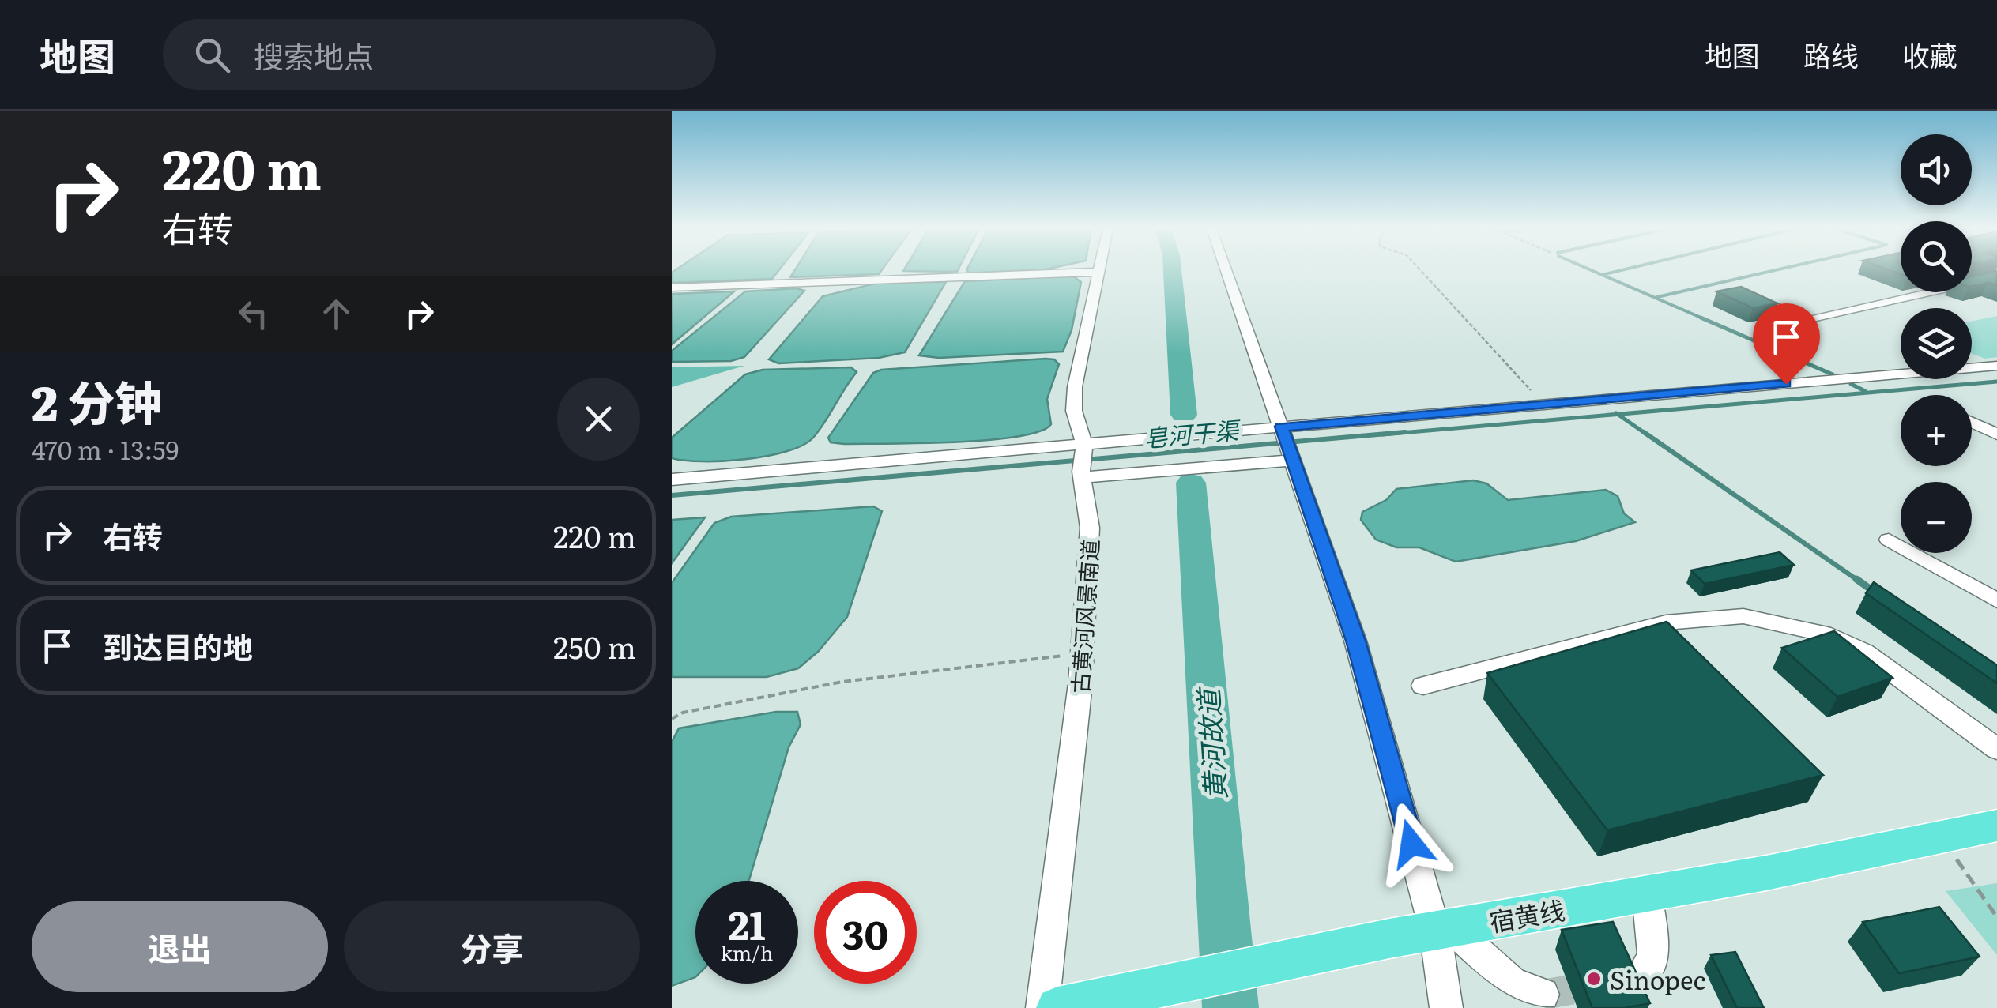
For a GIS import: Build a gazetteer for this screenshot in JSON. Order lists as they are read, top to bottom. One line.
{"streets":{"main road":["宿黄线"],"street":["古黄河风景南道"]},"water":["皂河干渠","黄河故道"],"places":["Sinopec"],"page":{"header":"地图","search":"搜索地点","nav":["地图","路线","收藏"],"turn":["220 m","右转"],"map_buttons":["+","−"],"heading":["2 分钟","470 m · 13:59"],"list":[{"name":"右转","value":"220 m"},{"name":"到达目的地","value":"250 m"}],"speed":"21 km/h","limit":"30","buttons":["退出","分享"]}}
